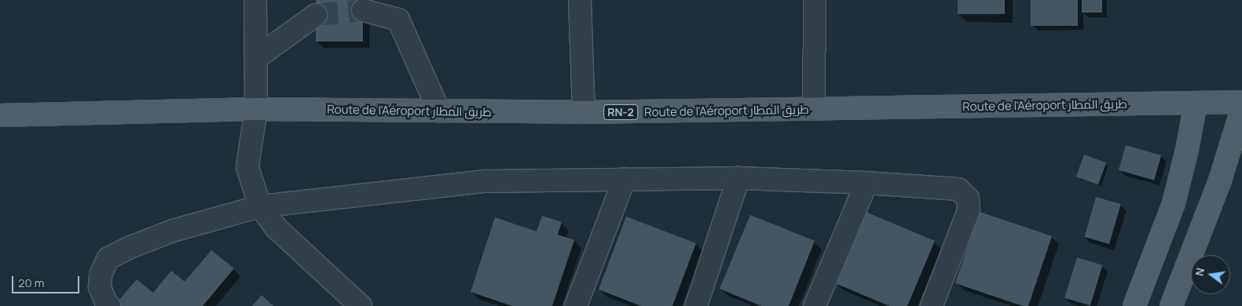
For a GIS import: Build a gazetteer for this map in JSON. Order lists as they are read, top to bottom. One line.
{"streets":{"main road":["Route de l'Aéroport طريق المطار","RN-2"]},"scale_bar":"20 m","north":"left"}
